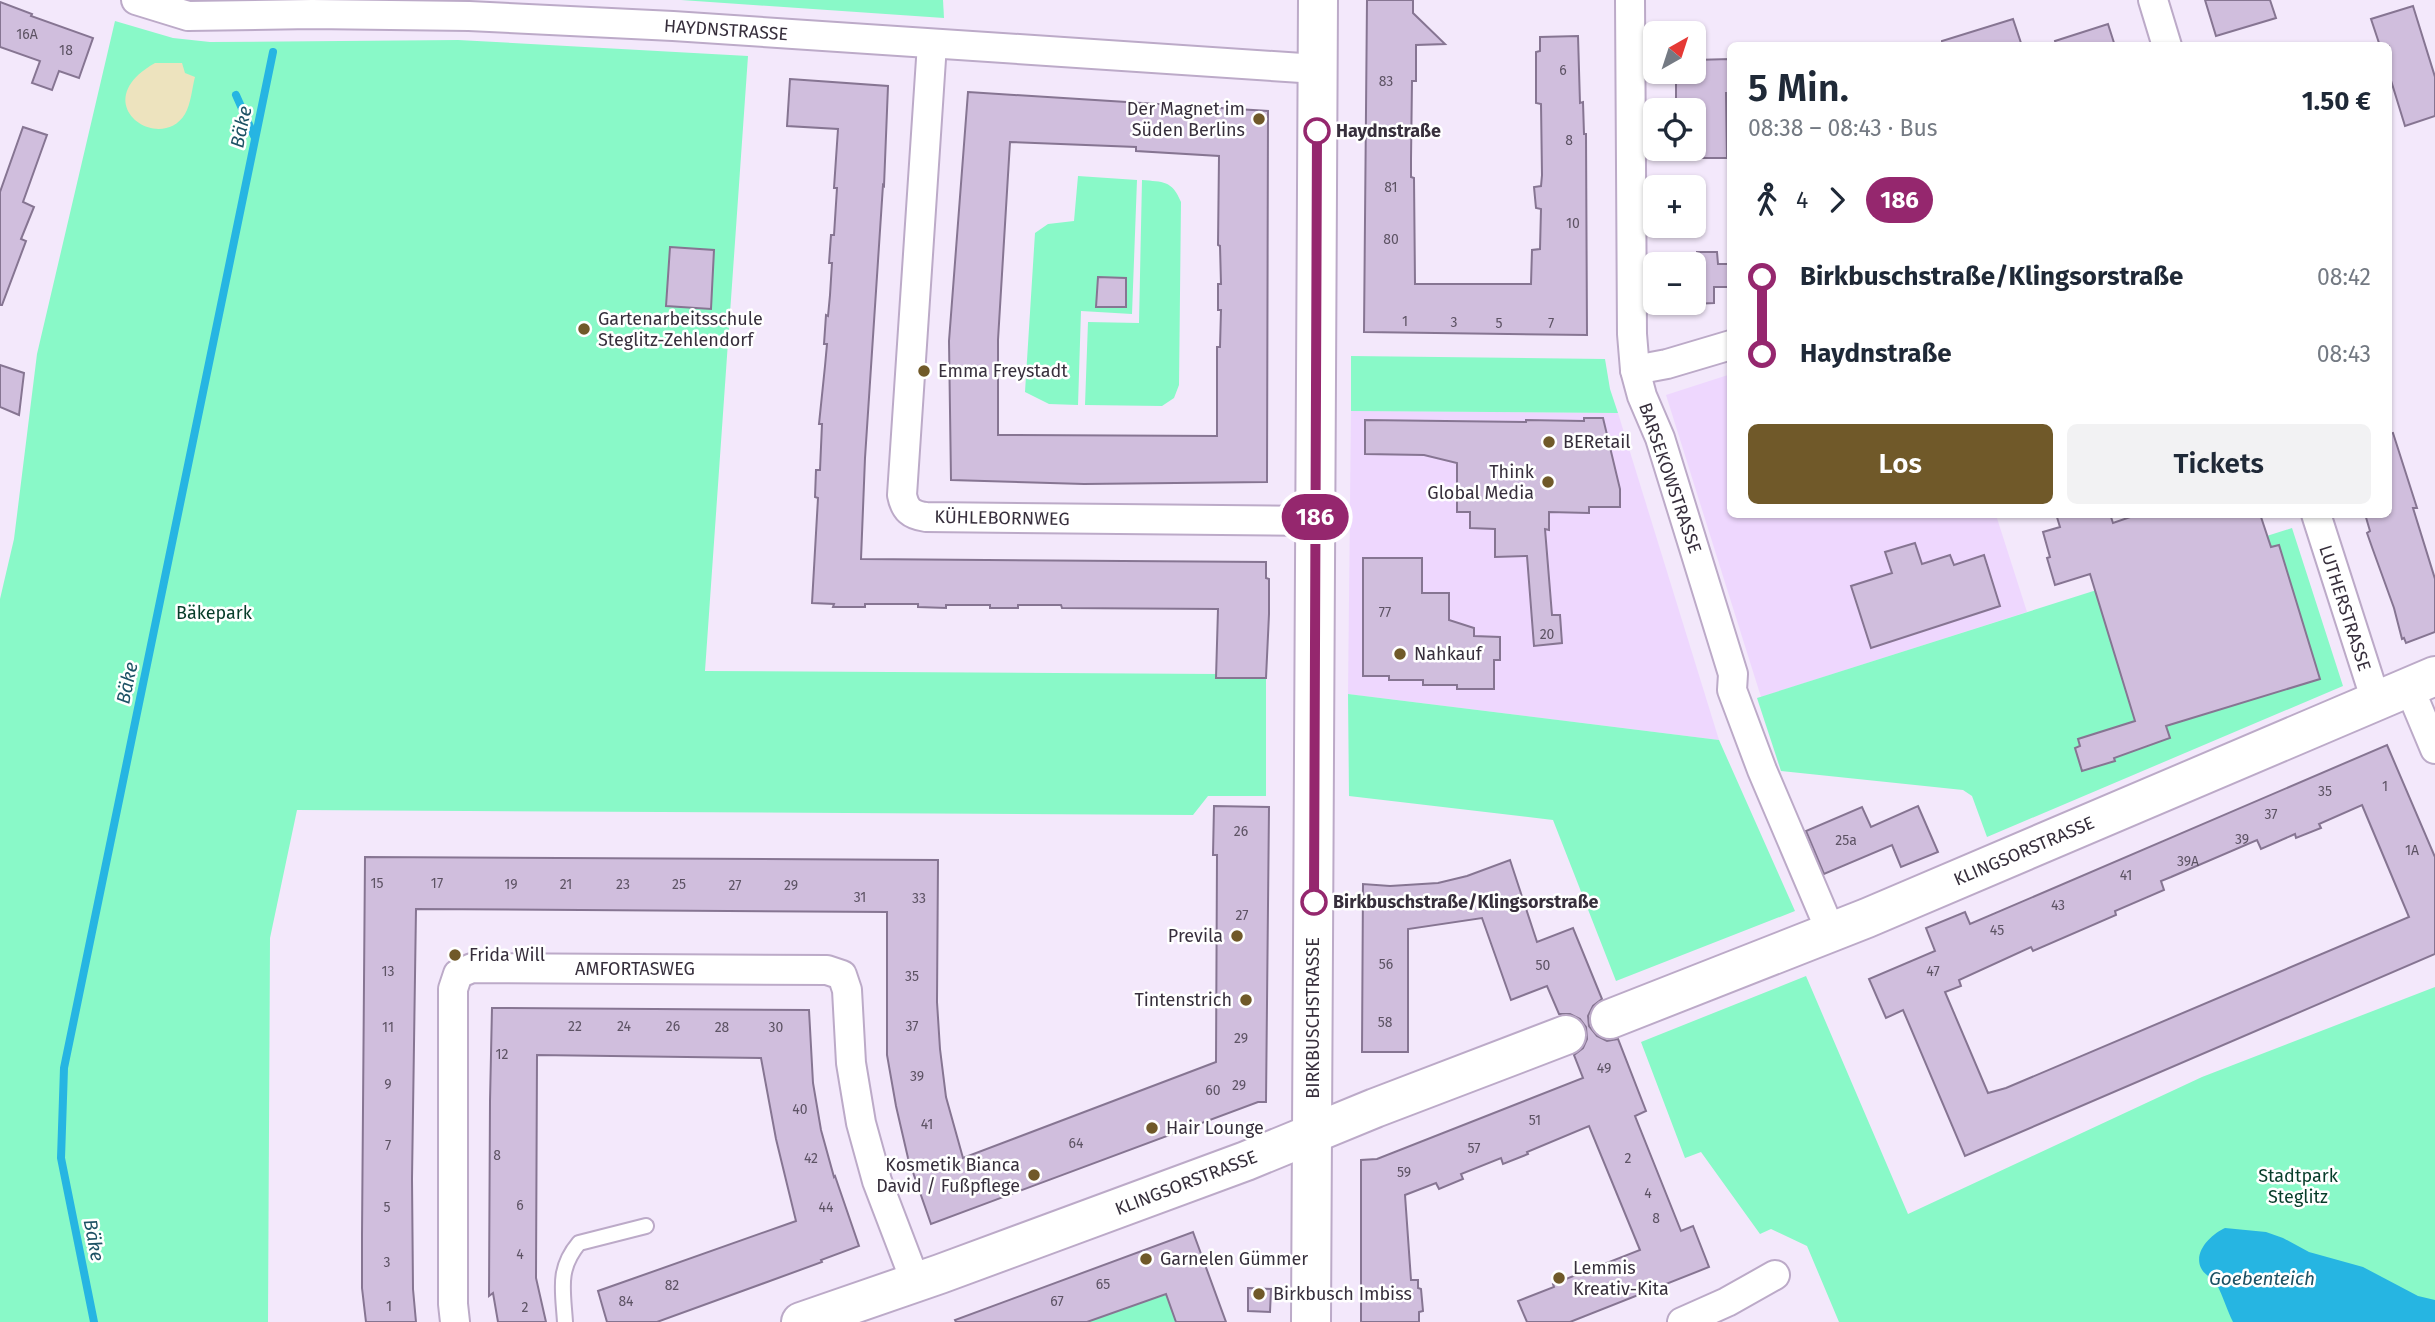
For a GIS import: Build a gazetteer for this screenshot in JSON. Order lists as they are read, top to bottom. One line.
{"streets":{"street":["HAYDNSTRASSE","BARSEKOWSTRASSE","KÜHLEBORNWEG","LUTHERSTRASSE","KLINGSORSTRASSE","AMFORTASWEG","BIRKBUSCHSTRASSE"]},"crossings":[["HAYDNSTRASSE","KÜHLEBORNWEG"],["HAYDNSTRASSE","BIRKBUSCHSTRASSE"],["BARSEKOWSTRASSE","KLINGSORSTRASSE"],["KÜHLEBORNWEG","BIRKBUSCHSTRASSE"],["LUTHERSTRASSE","KLINGSORSTRASSE"],["KLINGSORSTRASSE","AMFORTASWEG"],["KLINGSORSTRASSE","BIRKBUSCHSTRASSE"]],"water":["Bäke","Goebenteich"],"parks":["Bäkepark","Stadtpark Steglitz"],"places":["Der Magnet im Süden Berlins","Haydnstraße","Gartenarbeitsschule Steglitz-Zehlendorf","Emma Freystadt","BERetail","Think Global Media","Nahkauf","Birkbuschstraße/Klingsorstraße","Previla","Frida Will","Tintenstrich","Hair Lounge","Kosmetik Bianca David / Fußpflege","Garnelen Gümmer","Lemmis Kreativ-Kita","Birkbusch Imbiss"],"lines":["bus line 186"],"house_numbers":["16A","18","6","83","8","81","10","80","1","3","5","7","77","20","1","35","37","26","39","25a","1A","39A","41","15","17","19","21","23","25","27","29","31","33","43","27","45","56","50","13","47","35","58","22","24","26","37","11","28","30","29","12","49","39","9","29","60","40","51","41","64","7","57","8","42","2","59","4","6","5","44","8","4","3","65","82","84","67","1","2"],"north":"top right","page":{"on_map":"186","map_buttons":["+","−"],"heading":["5 Min.","08:38 – 08:43 · Bus","1.50 €"],"legs":["4","186"],"list":[{"name":"Birkbuschstraße/Klingsorstraße","value":"08:42"},{"name":"Haydnstraße","value":"08:43"}],"buttons":["Los","Tickets"]}}
